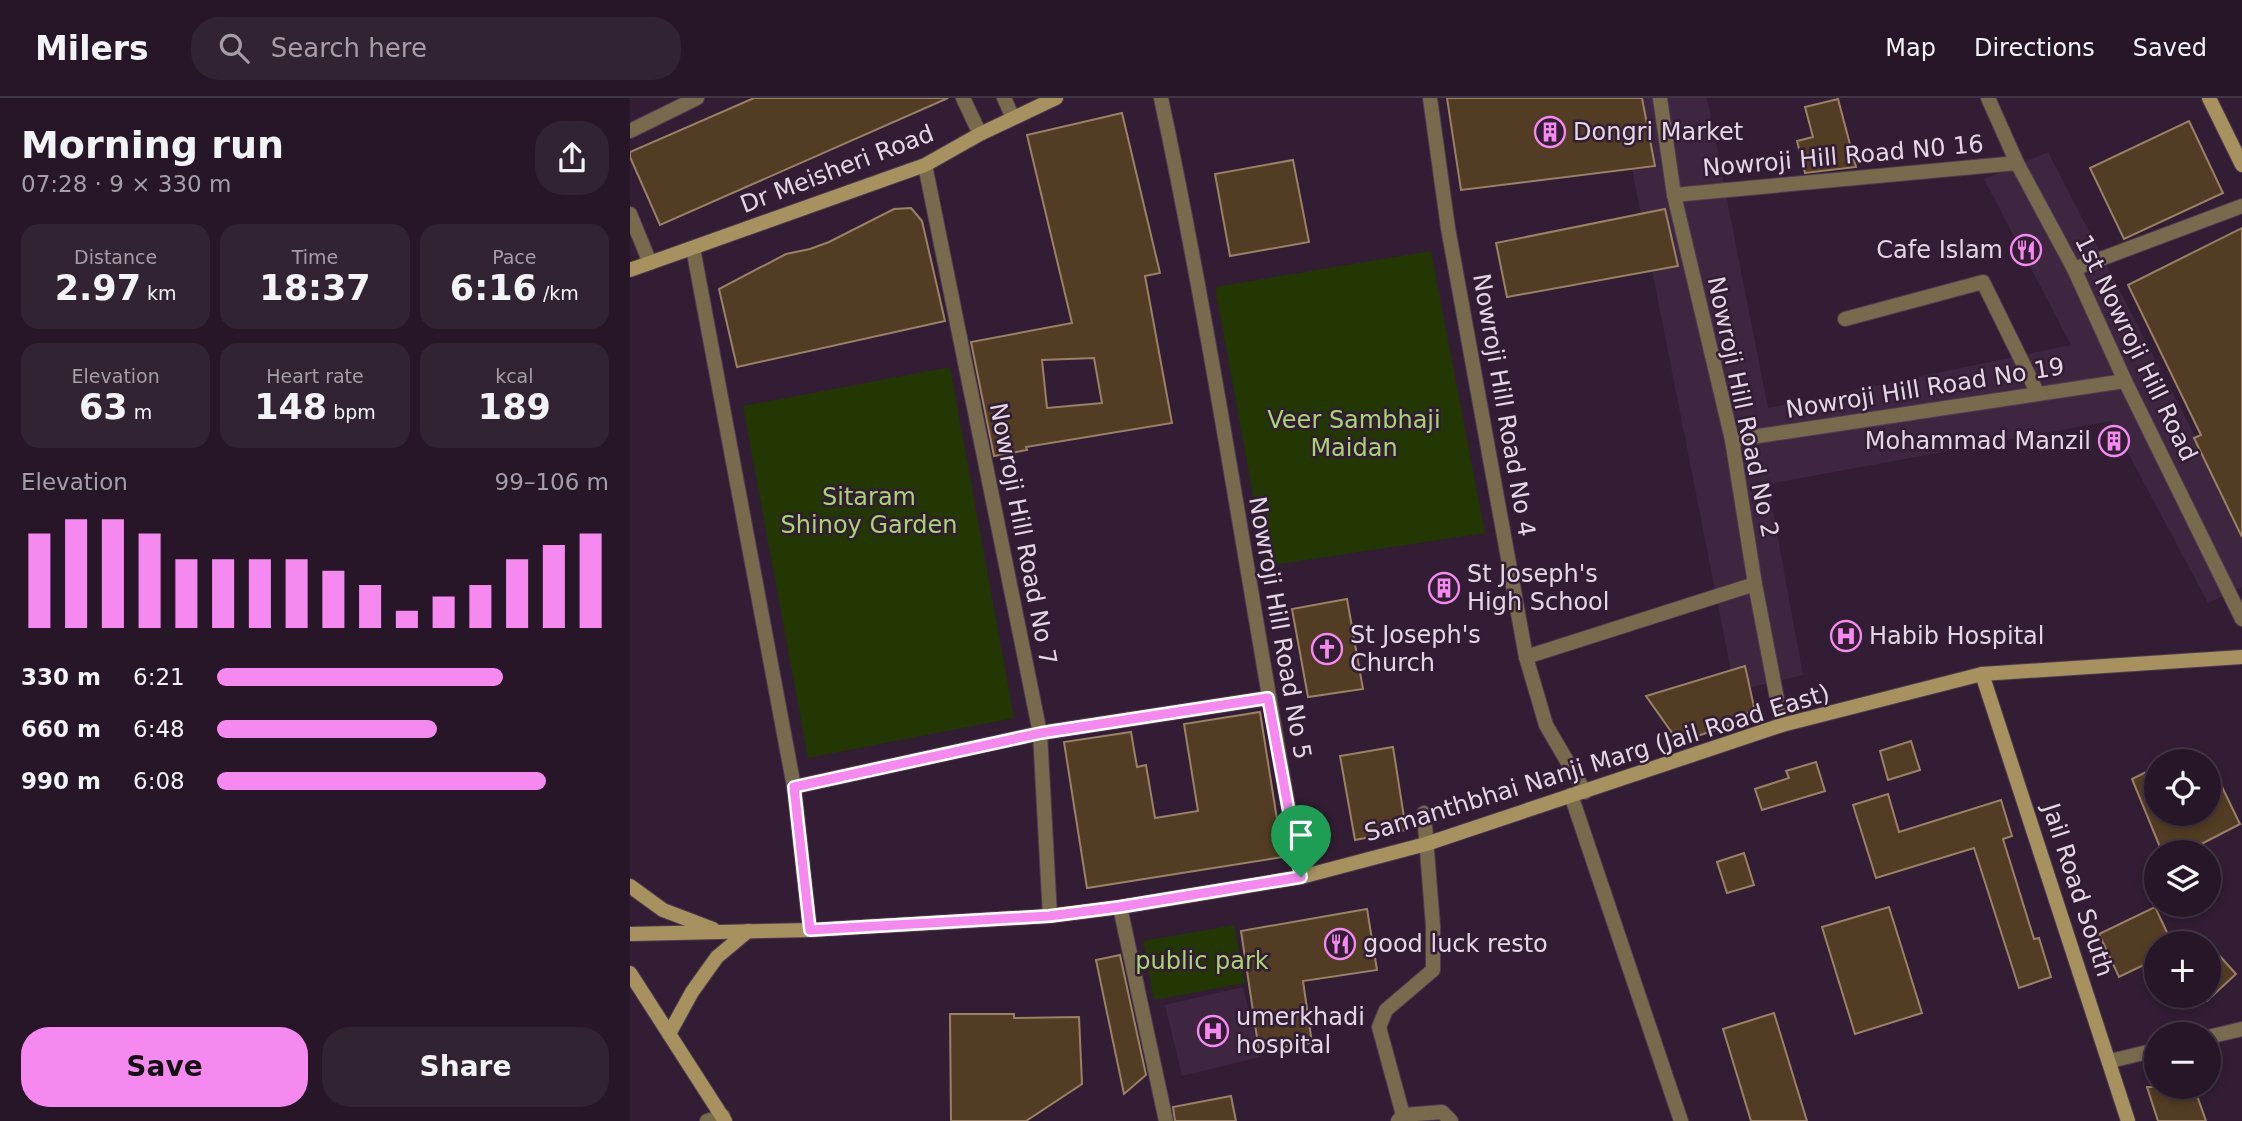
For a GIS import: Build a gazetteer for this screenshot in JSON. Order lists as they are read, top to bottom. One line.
{"streets":{"street":["Nowroji Hill Road N0 16","Dr Meisheri Road","1st Nowroji Hill Road","Nowroji Hill Road No 19","Nowroji Hill Road No 4","Nowroji Hill Road No 2","Nowroji Hill Road No 7","Nowroji Hill Road No 5","Samanthbhai Nanji Marg (Jail Road East)","Jail Road South"]},"crossings":[["Nowroji Hill Road N0 16","1st Nowroji Hill Road"],["Nowroji Hill Road N0 16","Nowroji Hill Road No 2"],["Dr Meisheri Road","Nowroji Hill Road No 7"],["1st Nowroji Hill Road","Nowroji Hill Road No 19"],["Nowroji Hill Road No 19","Nowroji Hill Road No 2"],["Nowroji Hill Road No 4","Samanthbhai Nanji Marg (Jail Road East)"],["Nowroji Hill Road No 2","Samanthbhai Nanji Marg (Jail Road East)"],["Nowroji Hill Road No 7","Samanthbhai Nanji Marg (Jail Road East)"],["Nowroji Hill Road No 5","Samanthbhai Nanji Marg (Jail Road East)"],["Samanthbhai Nanji Marg (Jail Road East)","Jail Road South"]],"parks":["Veer Sambhaji Maidan","Sitaram Shinoy Garden","public park"],"places":{"building":["Dongri Market","Mohammad Manzil","St Joseph's High School"],"restaurant":["Cafe Islam","good luck resto"],"hospital":["Habib Hospital","umerkhadi hospital"],"church":["St Joseph's Church"]},"page":{"header":"Milers","search":"Search here","nav":["Map","Directions","Saved"],"heading":["Morning run","07:28 · 9 × 330 m"],"stats":[["Distance","2.97 km"],["Time","18:37"],["Pace","6:16 /km"],["Elevation","63 m"],["Heart rate","148 bpm"],["kcal","189"]],"chart":["Elevation","99–106 m"],"list":[{"name":"330 m","note":"6:21"},{"name":"660 m","note":"6:48"},{"name":"990 m","note":"6:08"}],"map_buttons":["+","−"],"buttons":["Save","Share"]}}
